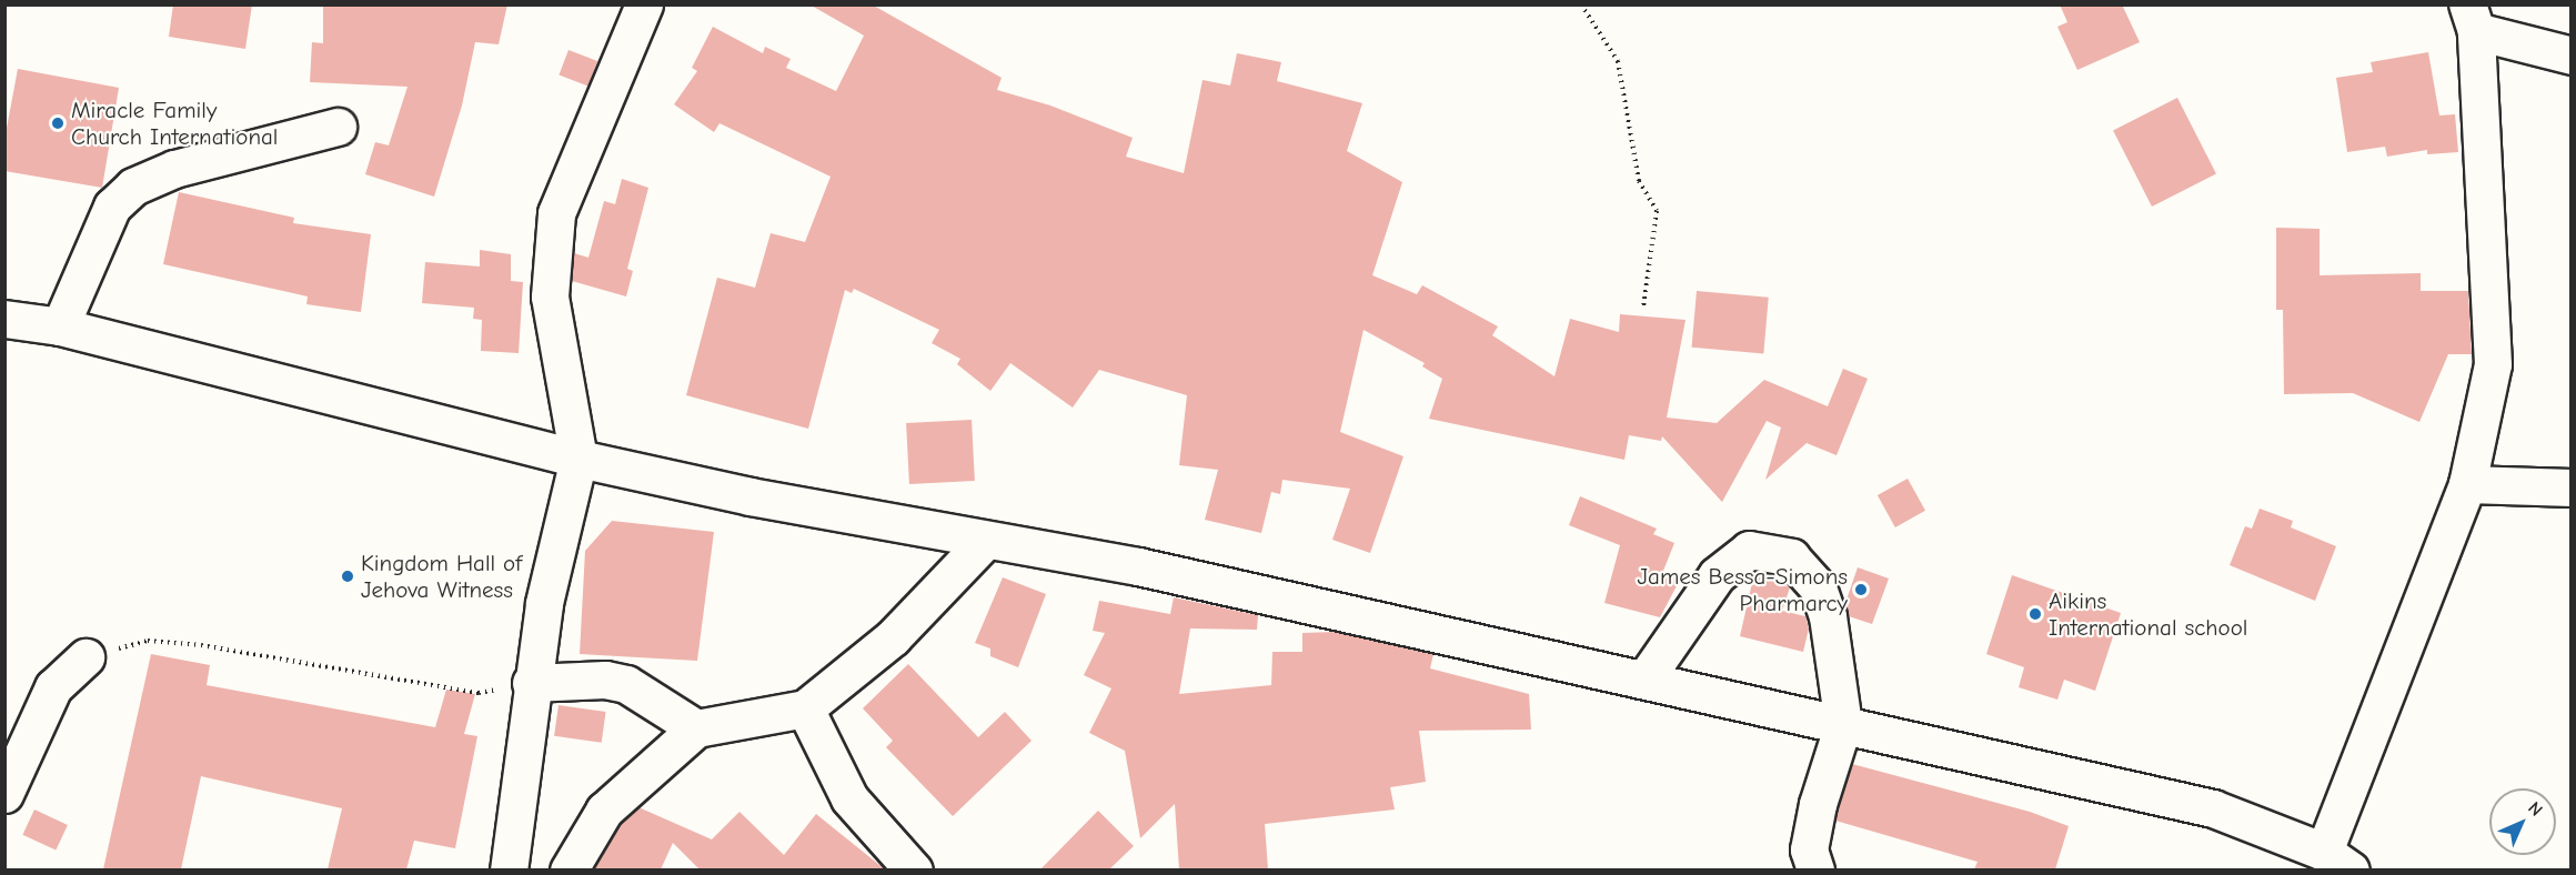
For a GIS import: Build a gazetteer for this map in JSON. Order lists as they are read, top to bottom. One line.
{"places":["Miracle Family Church International","Kingdom Hall of Jehova Witness","James Bessa-Simons Pharmarcy","Aikins International school"],"north":"top right"}
